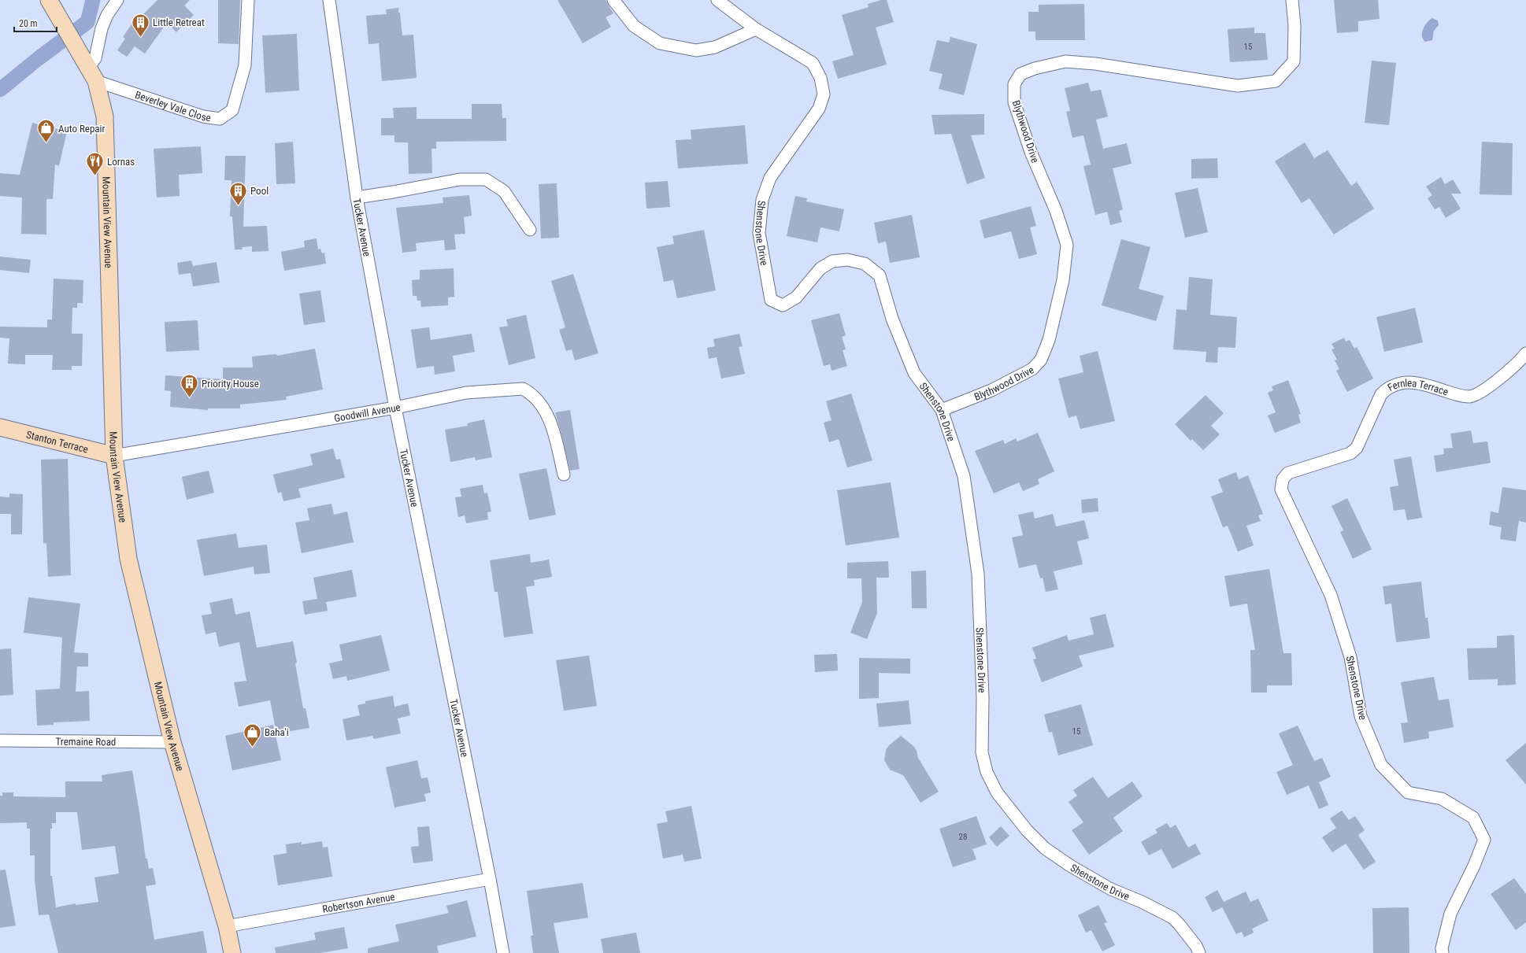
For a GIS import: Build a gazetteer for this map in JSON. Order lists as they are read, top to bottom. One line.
{"streets":{"main road":["Mountain View Avenue","Stanton Terrace"],"street":["Beverley Vale Close","Blythwood Drive","Tucker Avenue","Shenstone Drive","Fernlea Terrace","Goodwill Avenue","Tremaine Road","Robertson Avenue"]},"crossings":[["Beverley Vale Close","Mountain View Avenue"],["Blythwood Drive","Shenstone Drive"],["Mountain View Avenue","Goodwill Avenue"],["Mountain View Avenue","Stanton Terrace"],["Mountain View Avenue","Tremaine Road"],["Mountain View Avenue","Robertson Avenue"],["Tucker Avenue","Goodwill Avenue"],["Tucker Avenue","Robertson Avenue"],["Shenstone Drive","Fernlea Terrace"],["Goodwill Avenue","Stanton Terrace"]],"places":{"building":["Little Retreat","Pool","Priority House"],"shop":["Auto Repair","Baha'i"],"restaurant":["Lornas"]},"house_numbers":["15","15","28"],"scale_bar":"20 m"}
